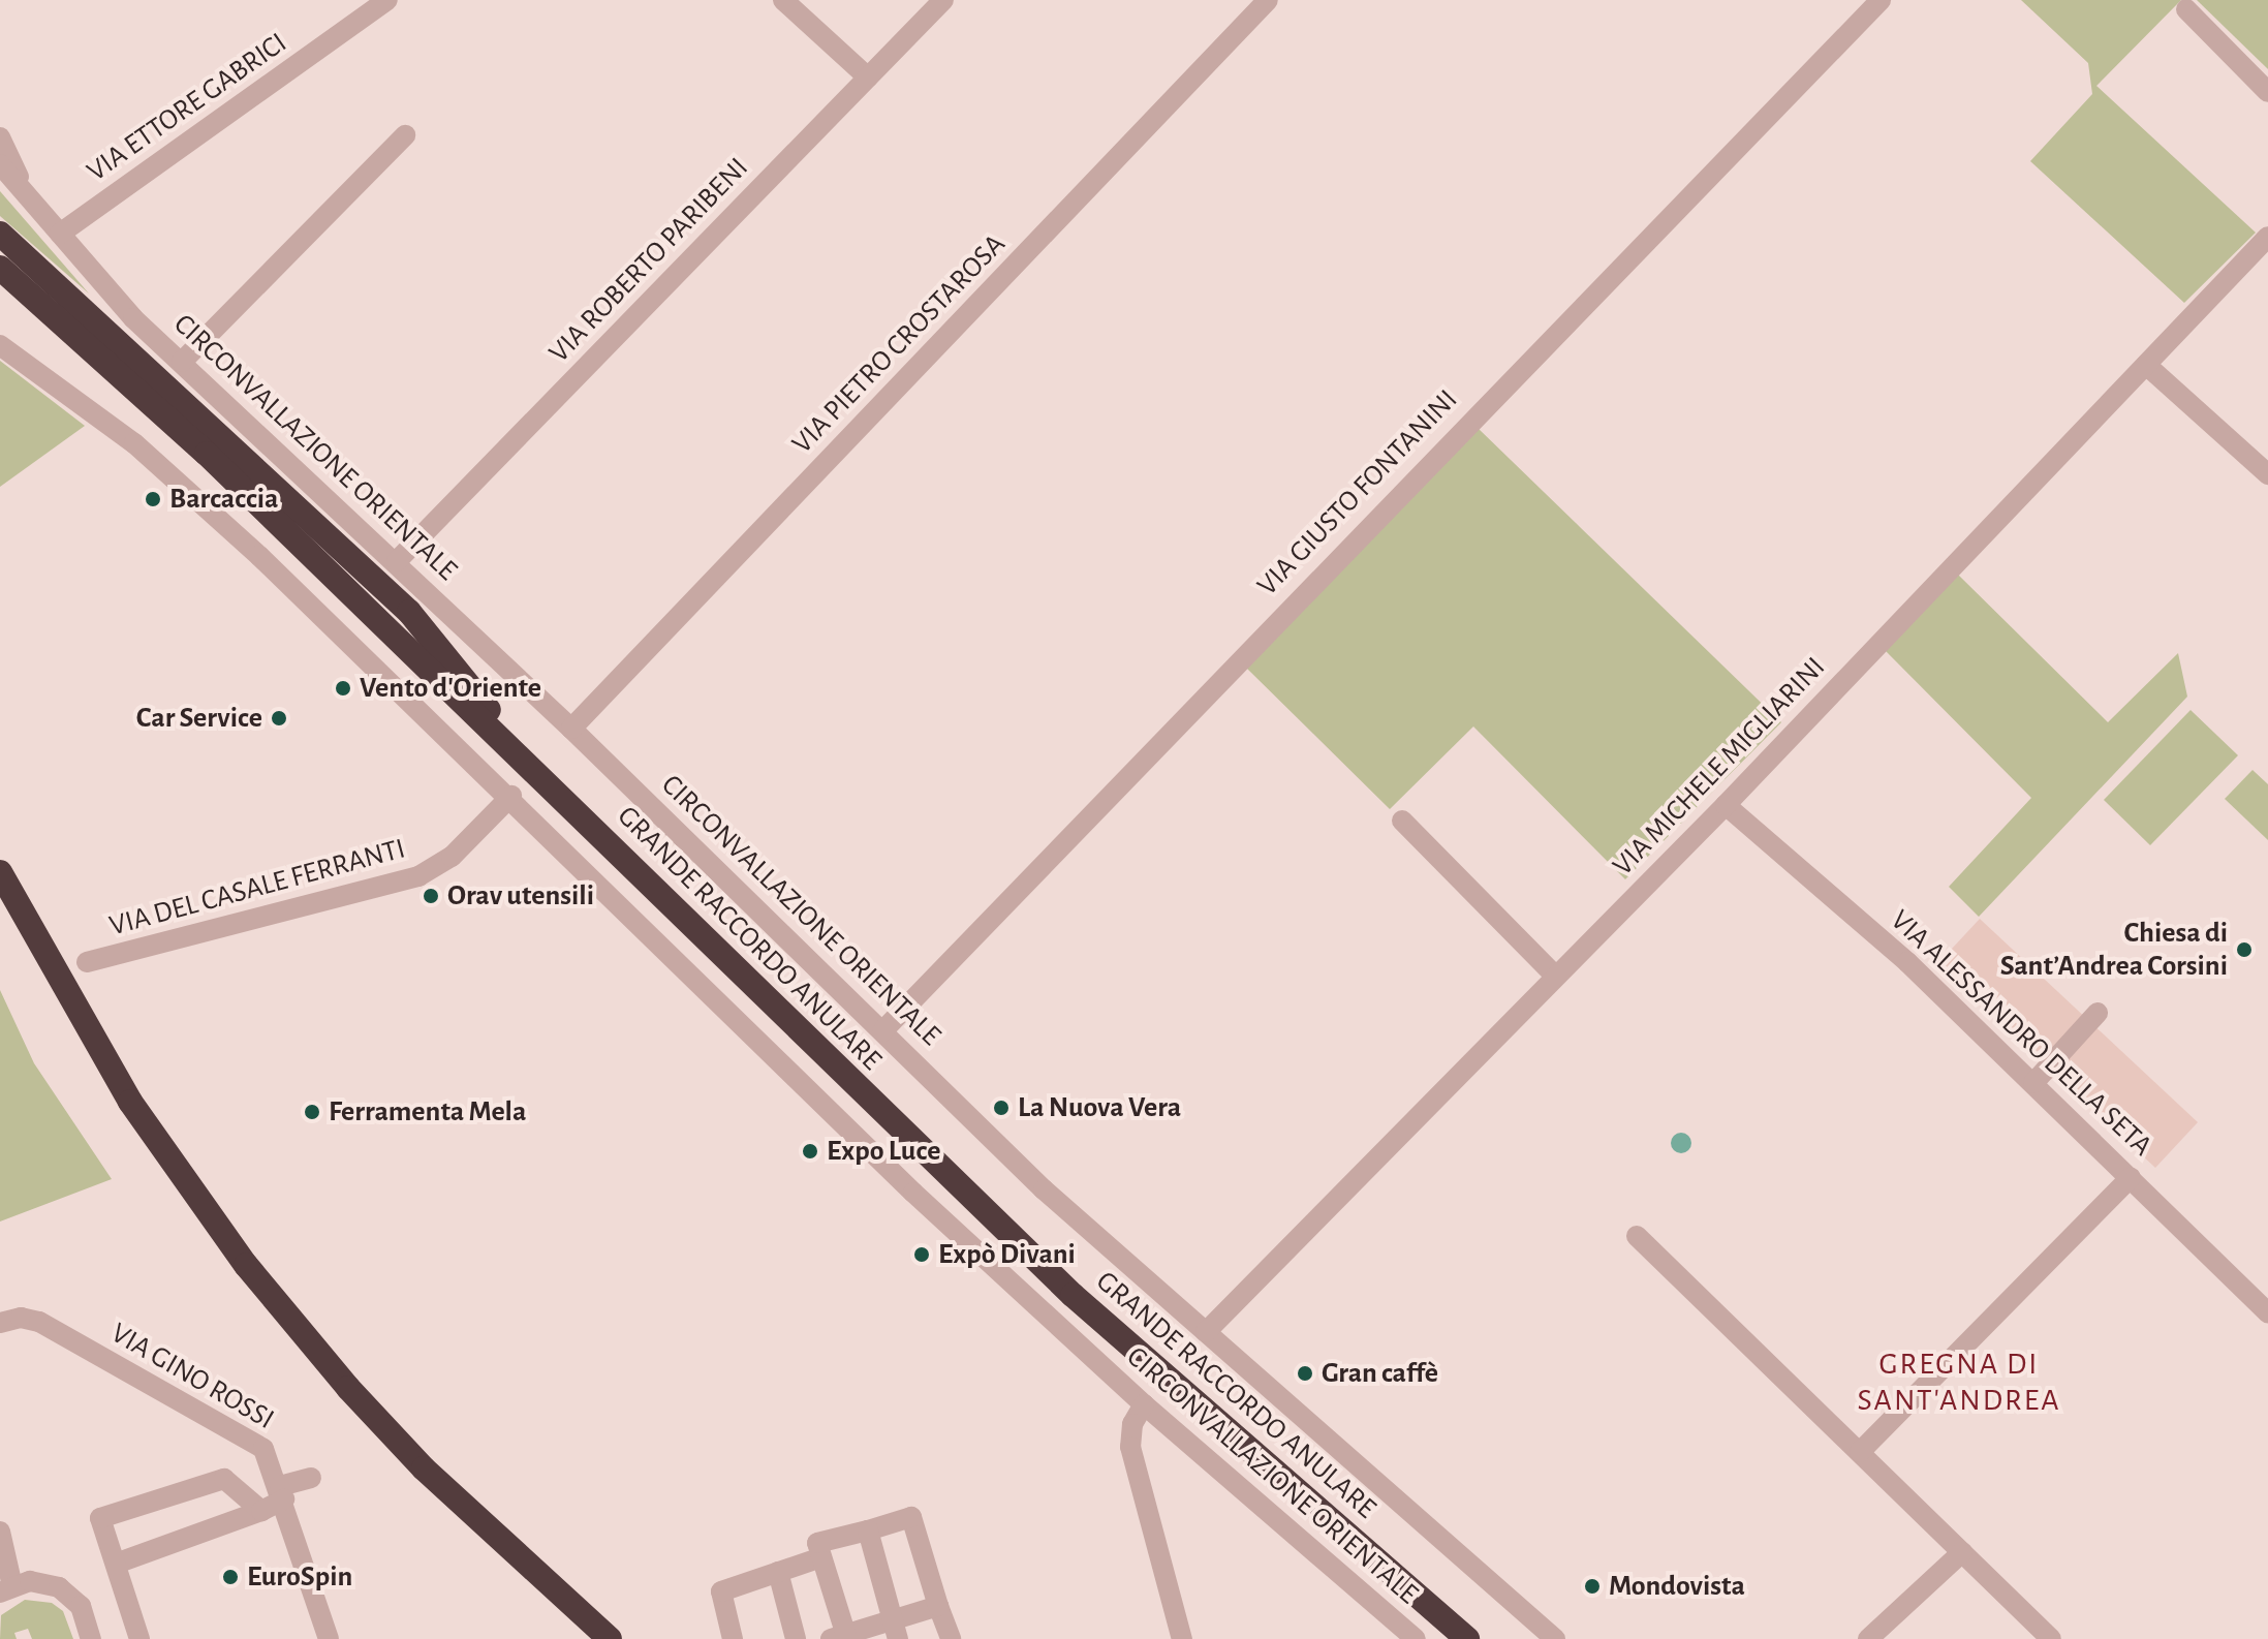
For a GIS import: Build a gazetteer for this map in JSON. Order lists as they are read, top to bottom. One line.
{"streets":{"highway":["GRANDE RACCORDO ANULARE"],"street":["VIA ETTORE GABRICI","VIA ROBERTO PARIBENI","VIA PIETRO CROSTAROSA","CIRCONVALLAZIONE ORIENTALE","VIA GIUSTO FONTANINI","VIA MICHELE MIGLIARINI","VIA DEL CASALE FERRANTI","VIA ALESSANDRO DELLA SETA","VIA GINO ROSSI"]},"crossings":[["VIA ETTORE GABRICI","CIRCONVALLAZIONE ORIENTALE"],["VIA ROBERTO PARIBENI","CIRCONVALLAZIONE ORIENTALE"],["VIA PIETRO CROSTAROSA","CIRCONVALLAZIONE ORIENTALE"],["CIRCONVALLAZIONE ORIENTALE","VIA GIUSTO FONTANINI"],["CIRCONVALLAZIONE ORIENTALE","VIA MICHELE MIGLIARINI"],["CIRCONVALLAZIONE ORIENTALE","VIA DEL CASALE FERRANTI"],["VIA MICHELE MIGLIARINI","VIA ALESSANDRO DELLA SETA"]],"districts":["GREGNA DI SANT'ANDREA"],"places":["Barcaccia","Vento d'Oriente","Car Service","Orav utensili","Chiesa di Sant’Andrea Corsini","La Nuova Vera","Ferramenta Mela","Expo Luce","Expò Divani","Gran caffè","EuroSpin","Mondovista"]}
